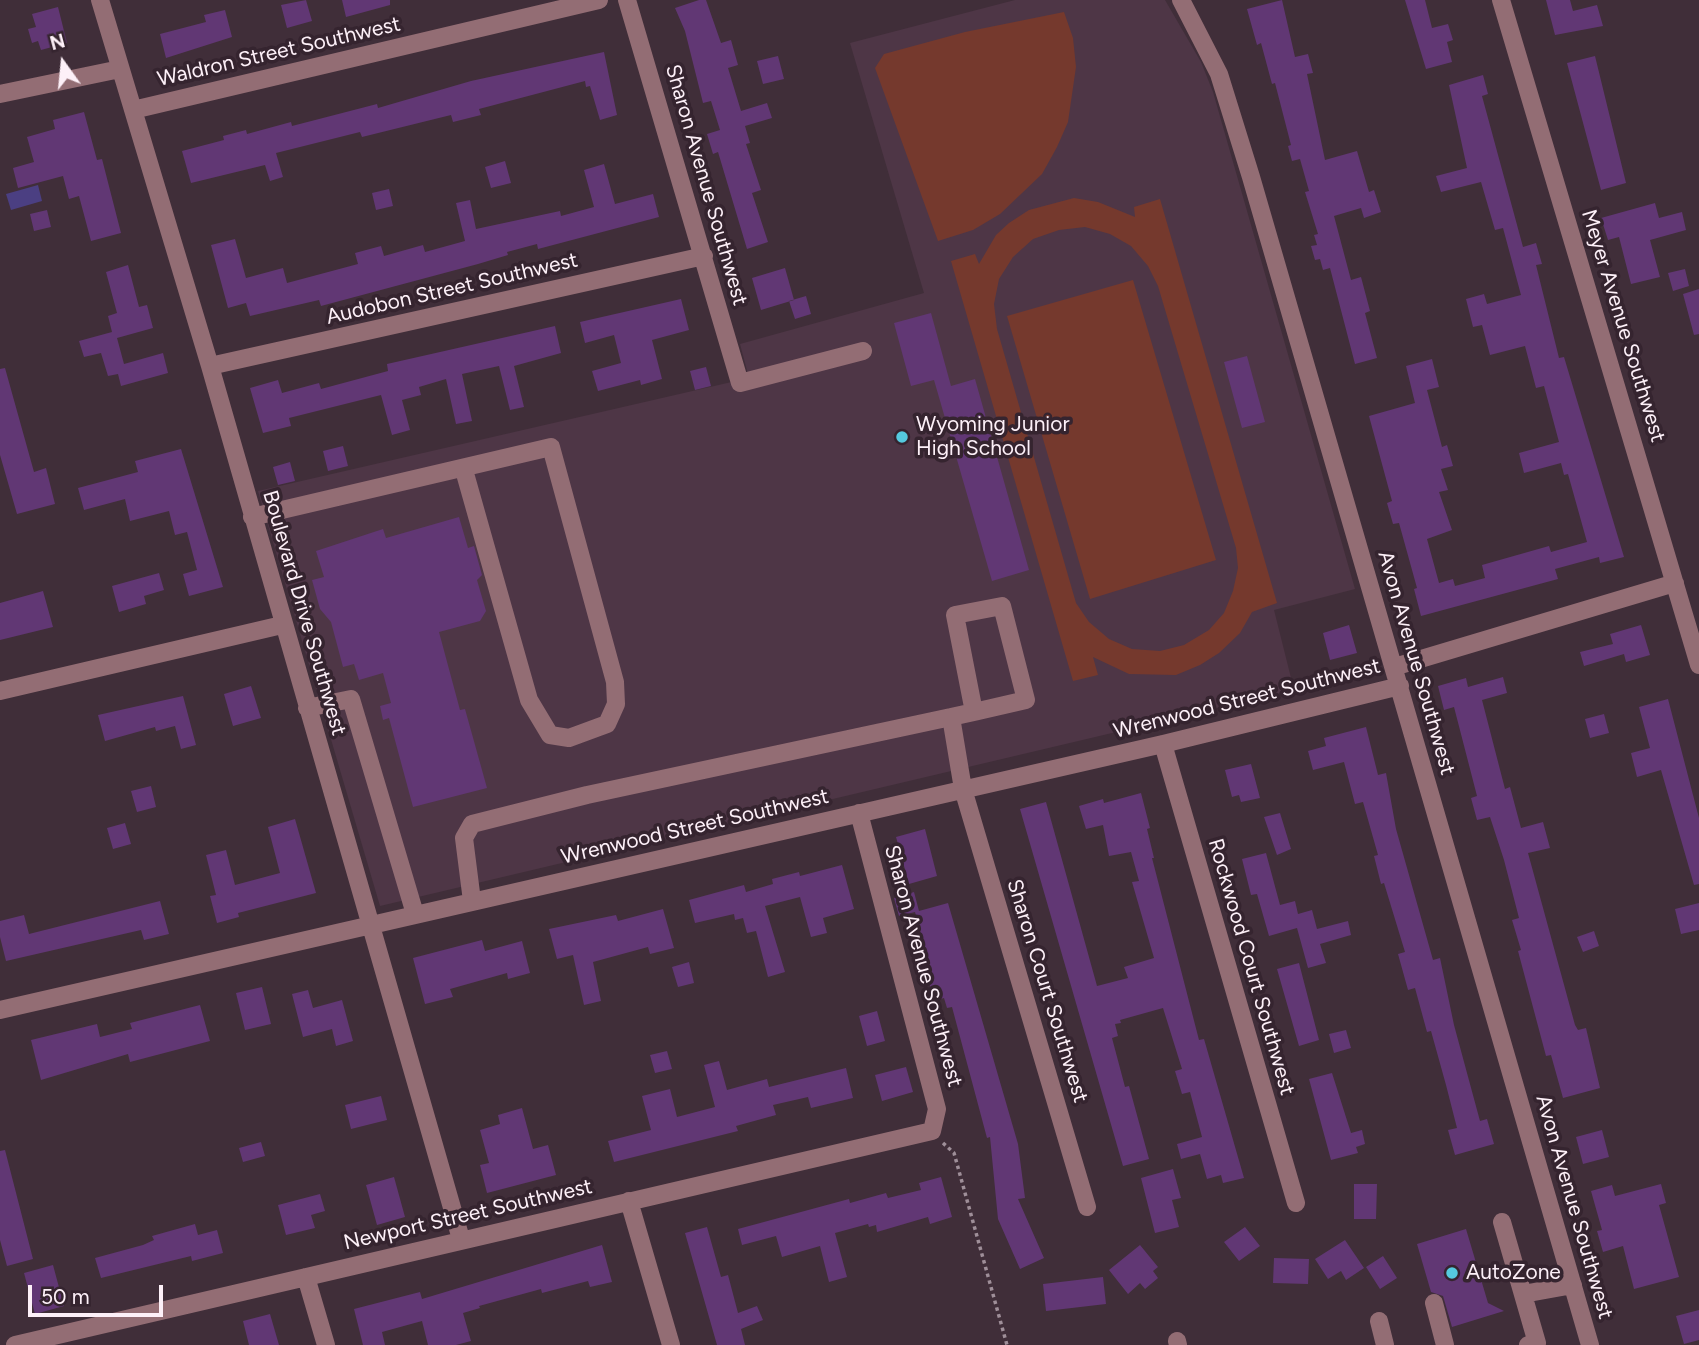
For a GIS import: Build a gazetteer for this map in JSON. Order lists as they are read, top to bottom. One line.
{"streets":{"street":["Waldron Street Southwest","Sharon Avenue Southwest","Audobon Street Southwest","Meyer Avenue Southwest","Boulevard Drive Southwest","Avon Avenue Southwest","Wrenwood Street Southwest","Rockwood Court Southwest","Sharon Court Southwest","Newport Street Southwest"]},"crossings":[["Waldron Street Southwest","Boulevard Drive Southwest"],["Sharon Avenue Southwest","Audobon Street Southwest"],["Sharon Avenue Southwest","Wrenwood Street Southwest"],["Sharon Avenue Southwest","Newport Street Southwest"],["Audobon Street Southwest","Boulevard Drive Southwest"],["Meyer Avenue Southwest","Wrenwood Street Southwest"],["Boulevard Drive Southwest","Wrenwood Street Southwest"],["Boulevard Drive Southwest","Newport Street Southwest"],["Avon Avenue Southwest","Wrenwood Street Southwest"],["Wrenwood Street Southwest","Rockwood Court Southwest"],["Wrenwood Street Southwest","Sharon Court Southwest"]],"places":["Wyoming Junior High School","AutoZone"],"scale_bar":"50 m","north":"top"}
